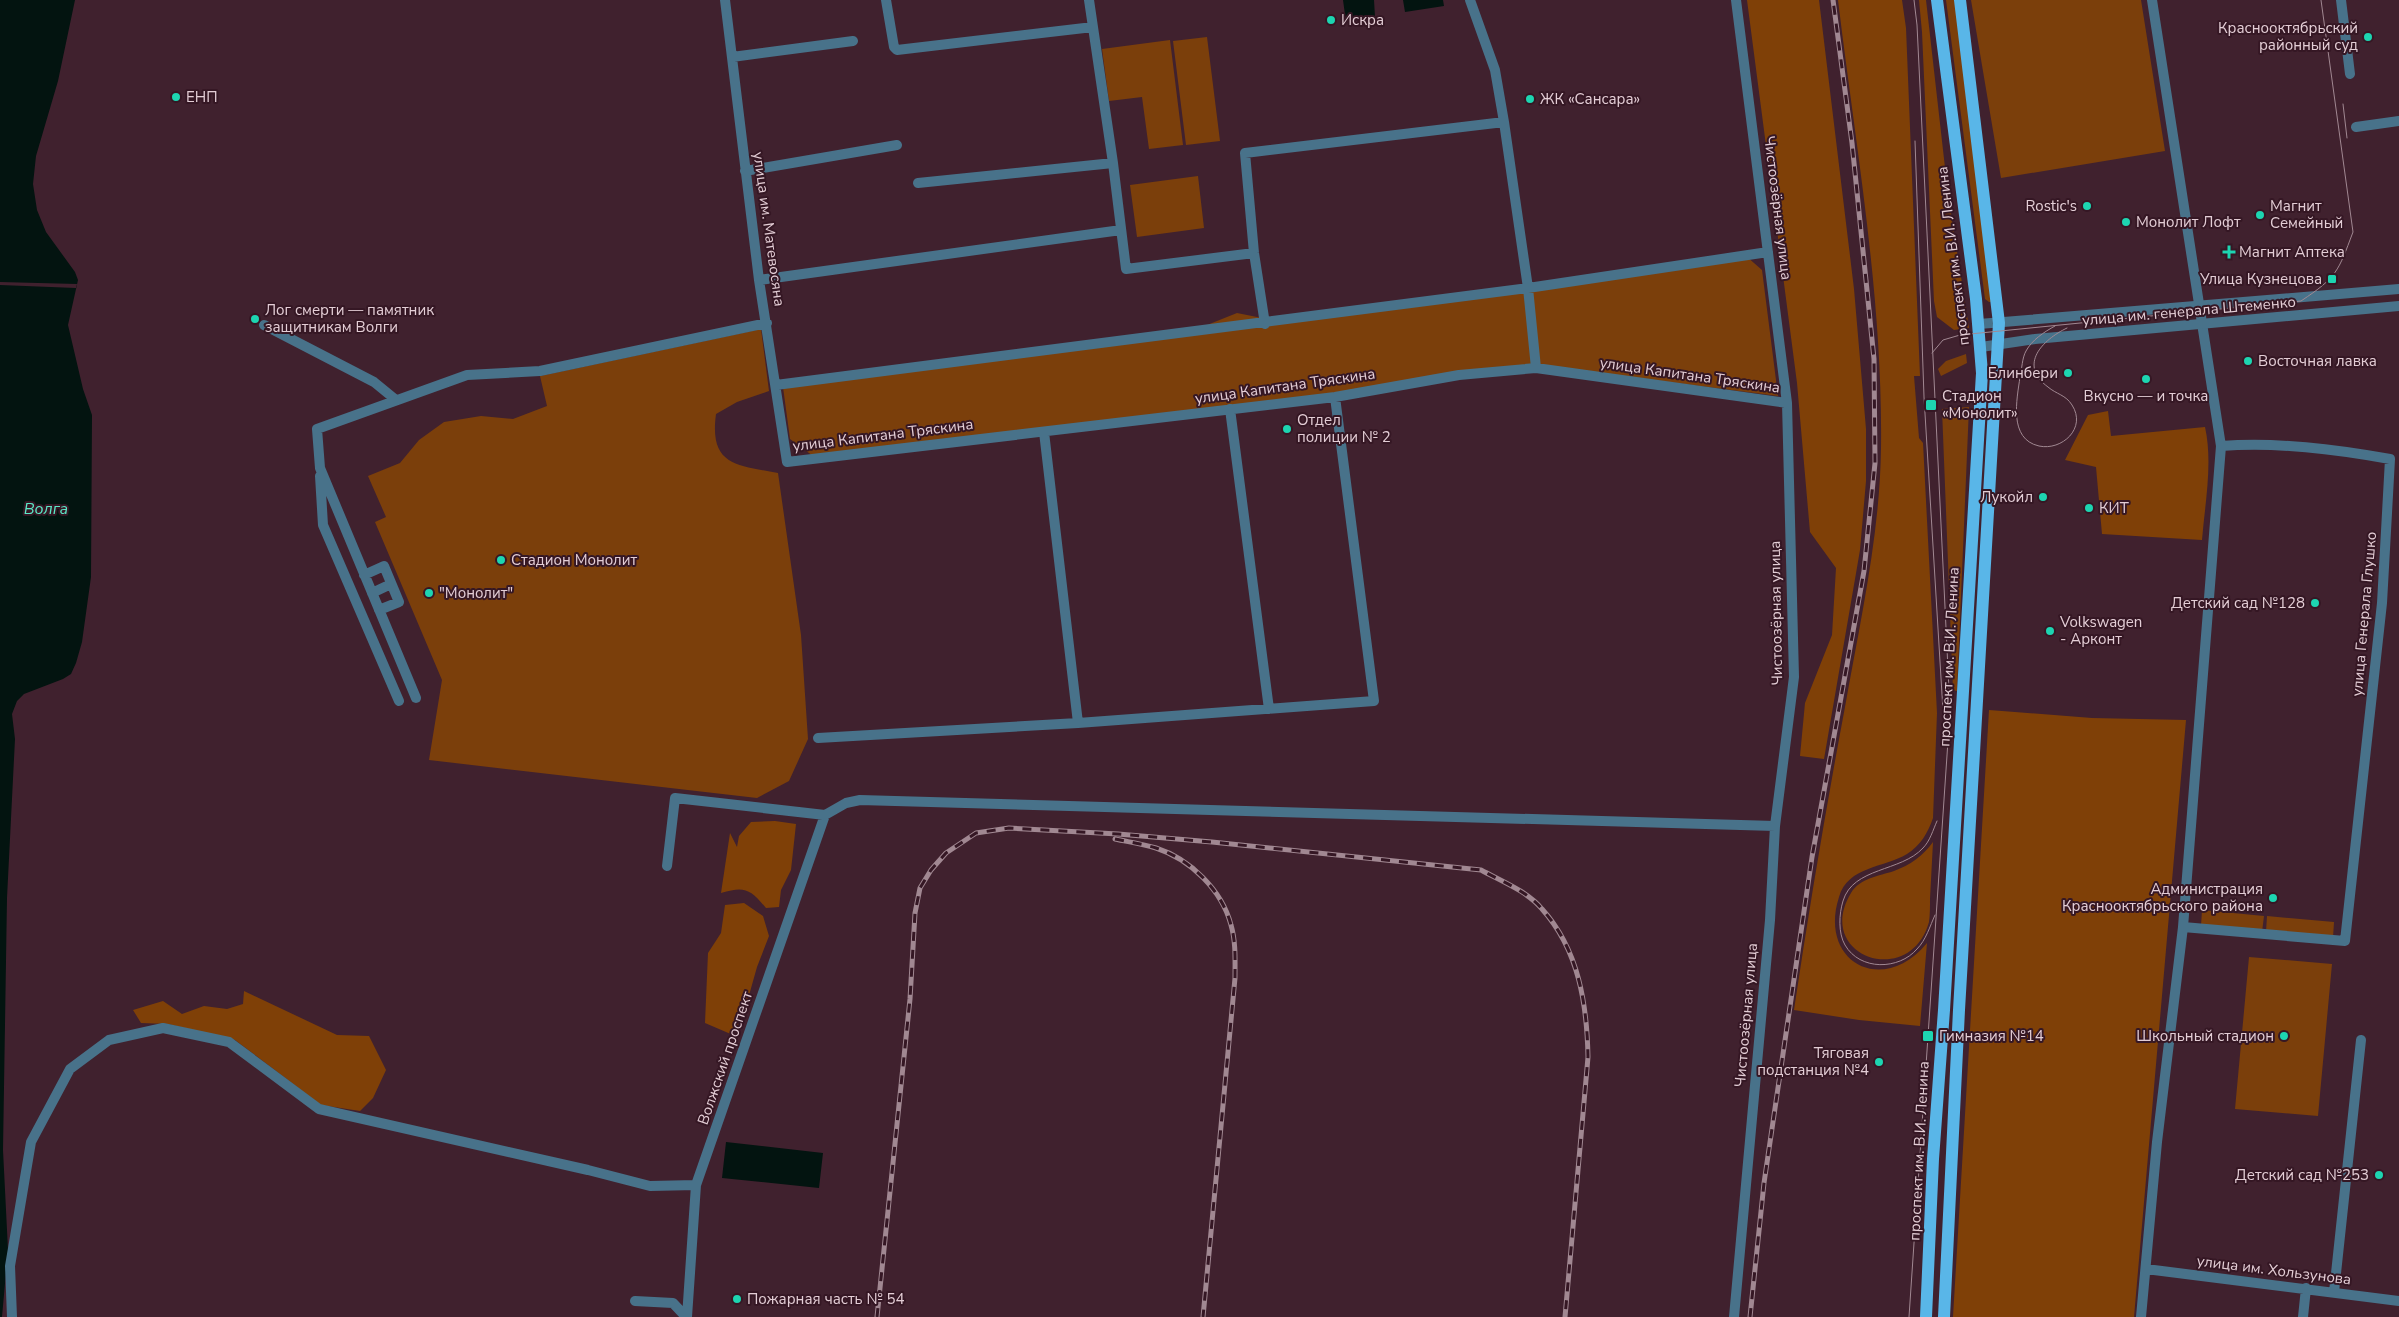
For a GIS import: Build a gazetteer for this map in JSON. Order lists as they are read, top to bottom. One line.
{"streets":{"main road":["проспект им. В.И. Ленина"],"street":["Чистоозёрная улица","улица им. Матевосяна","улица им. генерала Штеменко","улица Капитана Тряскина","улица Генерала Глушко","Волжский проспект","улица им. Хользунова"]},"crossings":[["Чистоозёрная улица","улица Капитана Тряскина"],["улица им. Матевосяна","улица Капитана Тряскина"],["проспект им. В.И. Ленина","улица им. генерала Штеменко"]],"water":["Волга"],"places":{"other":["Искра","Краснооктябрьский районный суд","ЕНП","ЖК «Сансара»","Rostic's","Магнит Семейный","Монолит Лофт","Лог смерти — памятник защитникам Волги","Восточная лавка","Блинбери","Вкусно — и точка","Отдел полиции № 2","Лукойл","КИТ","Стадион Монолит","\"Монолит\"","Детский сад №128","Volkswagen - Арконт","Администрация Краснооктябрьского района","Школьный стадион","Тяговая подстанция №4","Детский сад №253","Пожарная часть № 54"],"health":["Магнит Аптека"],"transit":["Улица Кузнецова","Стадион «Монолит»","Гимназия №14"]}}
